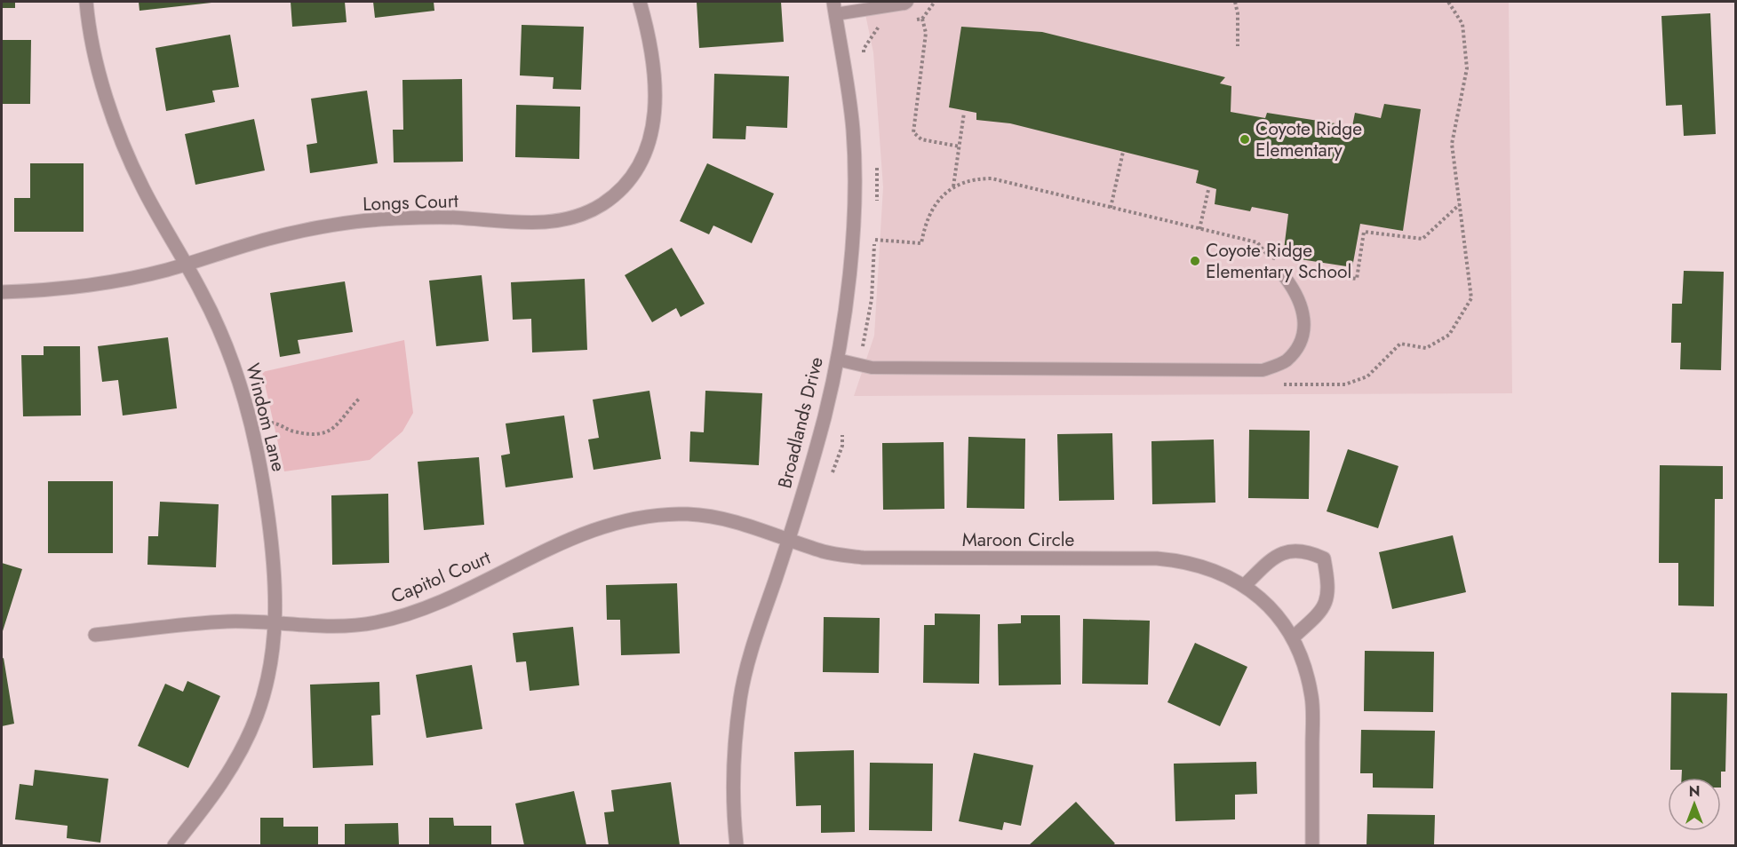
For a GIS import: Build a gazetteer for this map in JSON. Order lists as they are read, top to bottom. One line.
{"streets":{"street":["Longs Court","Windom Lane","Broadlands Drive","Maroon Circle","Capitol Court"]},"crossings":[["Longs Court","Windom Lane"],["Windom Lane","Capitol Court"],["Broadlands Drive","Maroon Circle"],["Broadlands Drive","Capitol Court"],["Maroon Circle","Capitol Court"]],"places":["Coyote Ridge Elementary","Coyote Ridge Elementary School"],"north":"top"}
